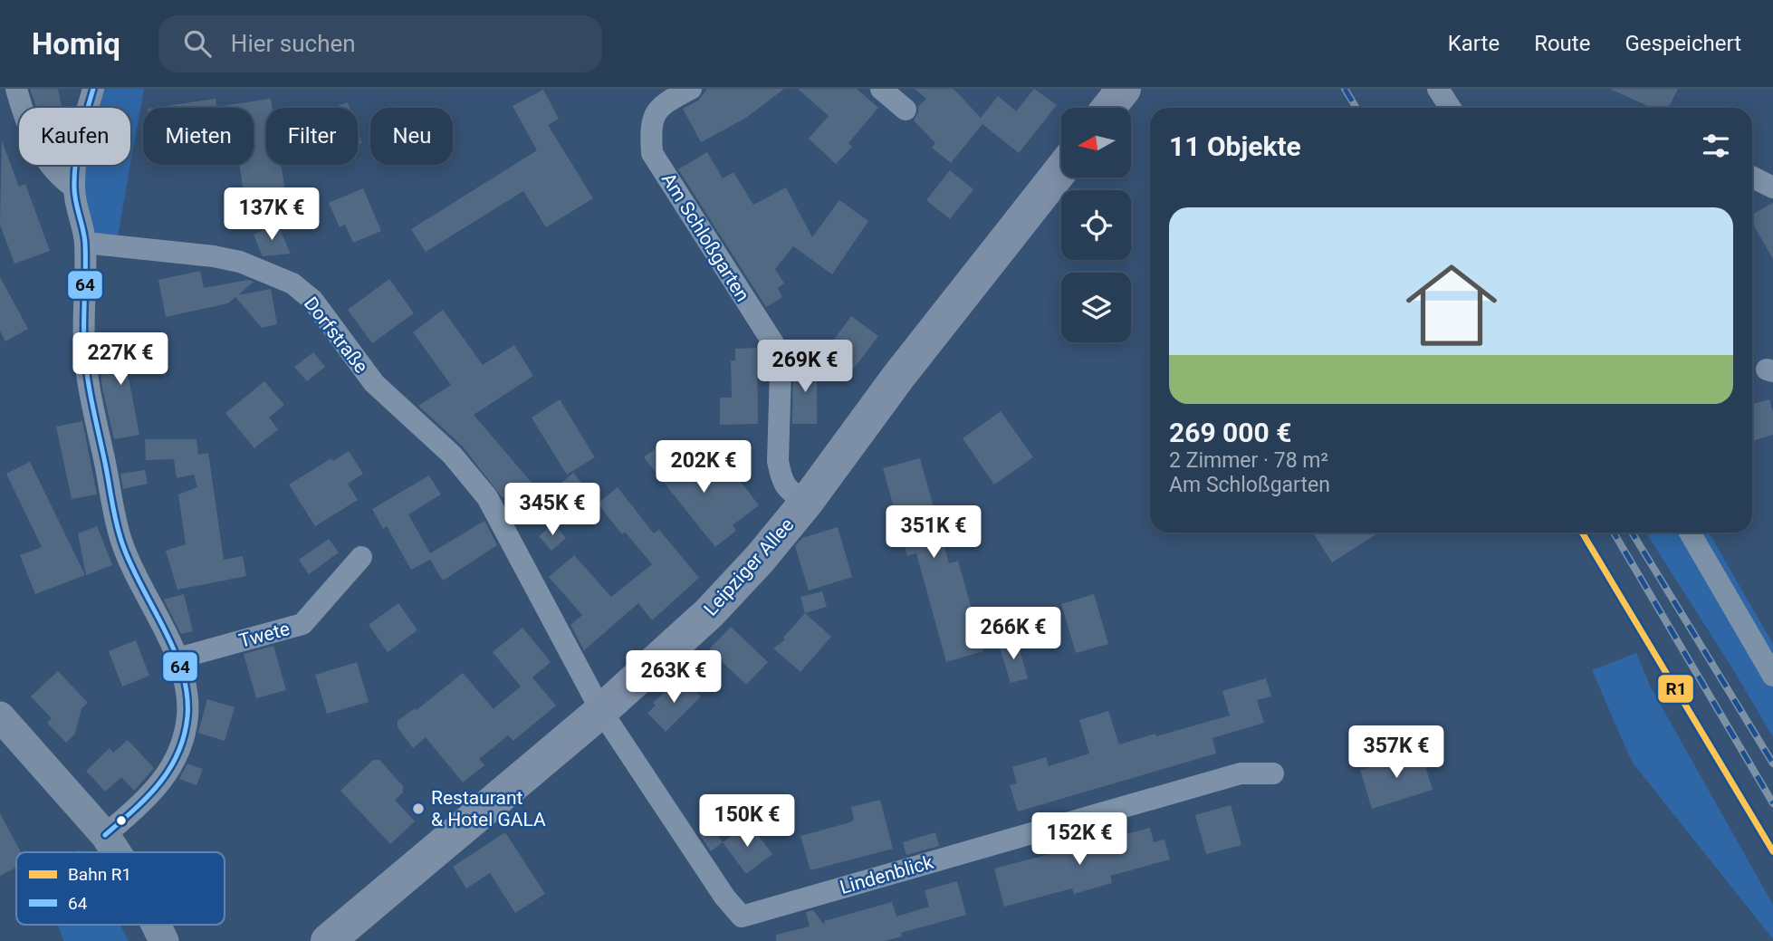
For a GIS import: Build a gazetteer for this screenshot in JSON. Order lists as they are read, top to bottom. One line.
{"streets":{"main road":["Leipziger Allee"],"street":["Am Schloßgarten","Dorfstraße","Twete","Lindenblick"]},"crossings":[["Am Schloßgarten","Leipziger Allee"],["Dorfstraße","Leipziger Allee"],["Dorfstraße","Lindenblick"],["Leipziger Allee","Lindenblick"]],"places":["Restaurant & Hotel GALA"],"lines":["transit line 64","rail line R1"],"legend":["Bahn R1","64"],"north":"left","page":{"header":"Homiq","search":"Hier suchen","nav":["Karte","Route","Gespeichert"],"chip":["Kaufen","Mieten","Filter","Neu"],"heading":"11 Objekte","list":[{"name":"269 000 €","note":"2 Zimmer · 78 m² · Am Schloßgarten"}],"price":["137K €","227K €","269K €","202K €","345K €","351K €","266K €","263K €","357K €","150K €","152K €"]}}
